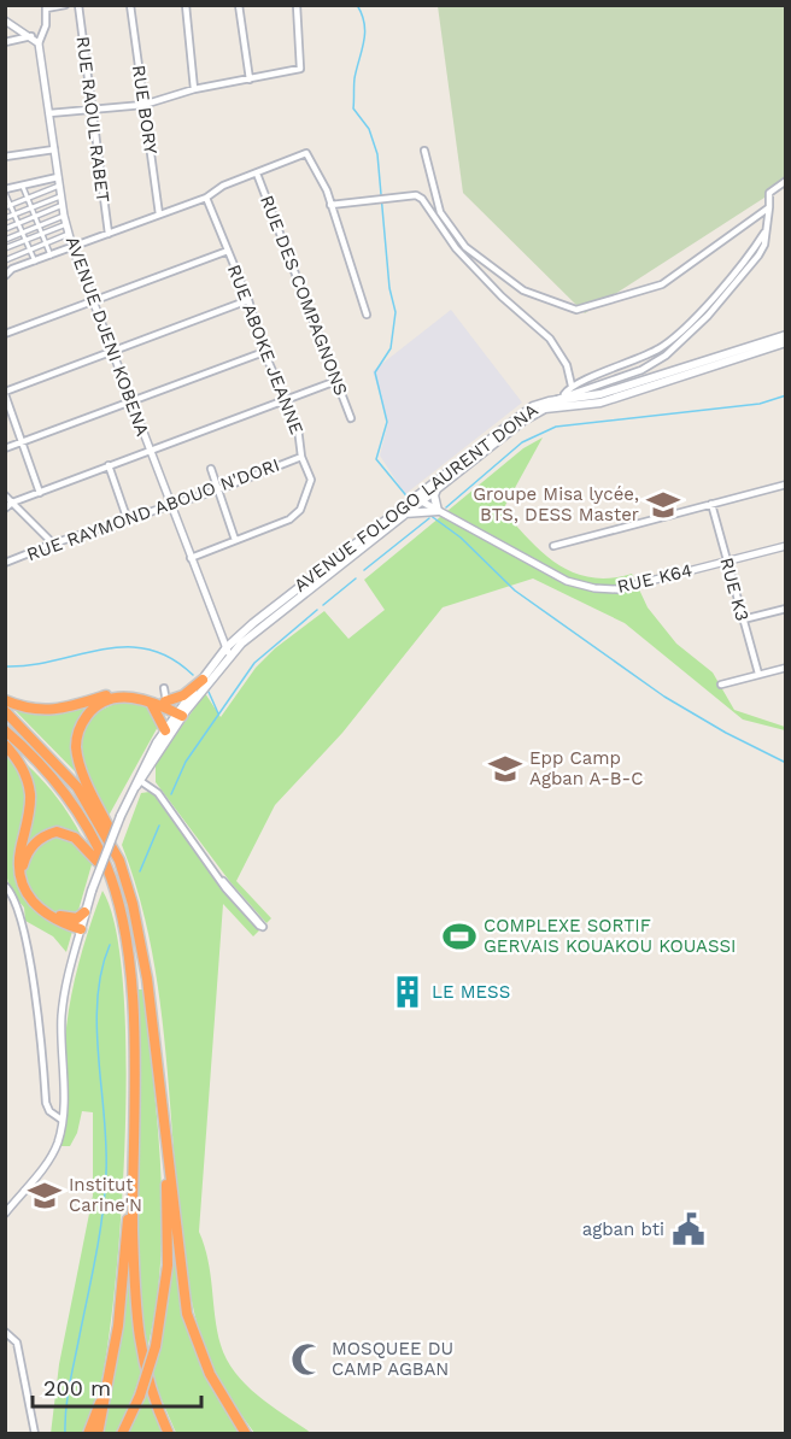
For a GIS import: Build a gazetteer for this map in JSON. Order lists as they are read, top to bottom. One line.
{"streets":{"main road":["AVENUE FOLOGO LAURENT DONA"],"street":["RUE BORY","RUE RAOUL RABET","RUE DES COMPAGNONS","AVENUE DJENI KOBENA","RUE ABOKE JEANNE","RUE RAYMOND ABOUO N'DORI","RUE K64","RUE K3"]},"crossings":[["AVENUE DJENI KOBENA","RUE ABOKE JEANNE"],["AVENUE DJENI KOBENA","AVENUE FOLOGO LAURENT DONA"],["AVENUE DJENI KOBENA","RUE RAYMOND ABOUO N'DORI"],["RUE ABOKE JEANNE","RUE RAYMOND ABOUO N'DORI"],["AVENUE FOLOGO LAURENT DONA","RUE K64"],["RUE K64","RUE K3"]],"places":{"school or university":["Groupe Misa lycée, BTS, DESS Master","Epp Camp Agban A-B-C","Institut Carine'N"],"sports":["COMPLEXE SORTIF GERVAIS KOUAKOU KOUASSI"],"building":["LE MESS"],"public building":["agban bti"],"mosque":["MOSQUEE DU CAMP AGBAN"]},"scale_bar":"200 m"}
